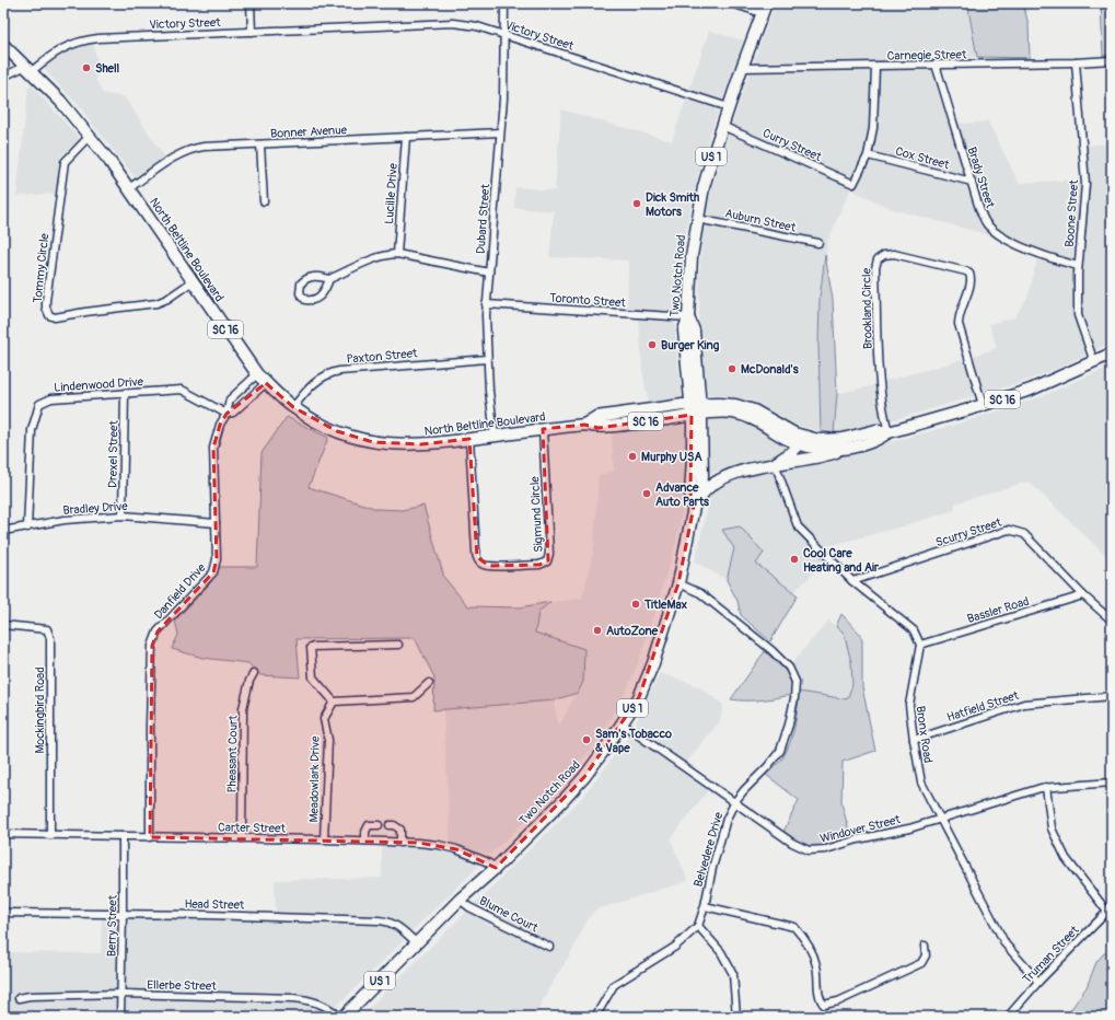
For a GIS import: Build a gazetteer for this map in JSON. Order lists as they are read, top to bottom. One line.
{"streets":{"main road":["US 1","North Beltline Boulevard","Two Notch Road","SC 16"],"street":["Victory Street","Carnegie Street","Bonner Avenue","Curry Street","Cox Street","Brady Street","Lucille Drive","Boone Street","Dubard Street","Auburn Street","Tommy Circle","Toronto Street","Brookland Circle","Paxton Street","Lindenwood Drive","Drexel Street","Bradley Drive","Sigmund Circle","Scurry Street","Danfield Drive","Bassler Road","Hatfield Street","Mockingbird Road","Bronx Road","Pheasant Court","Meadowlark Drive","Carter Street","Windover Street","Belvedere Drive","Head Street","Blume Court","Berry Street","Truman Street","Ellerbe Street"]},"crossings":[["Victory Street","Dubard Street"],["Victory Street","North Beltline Boulevard"],["Victory Street","Two Notch Road"],["Carnegie Street","Brady Street"],["Carnegie Street","Boone Street"],["Carnegie Street","Two Notch Road"],["Bonner Avenue","Lucille Drive"],["Bonner Avenue","Dubard Street"],["Bonner Avenue","North Beltline Boulevard"],["Curry Street","Cox Street"],["Curry Street","Two Notch Road"],["Cox Street","Brady Street"],["Brady Street","Boone Street"],["Boone Street","SC 16"],["Dubard Street","North Beltline Boulevard"],["Dubard Street","Toronto Street"],["Dubard Street","Paxton Street"],["Auburn Street","Two Notch Road"],["North Beltline Boulevard","Tommy Circle"],["North Beltline Boulevard","Two Notch Road"],["North Beltline Boulevard","Paxton Street"],["North Beltline Boulevard","Sigmund Circle"],["North Beltline Boulevard","Danfield Drive"],["Two Notch Road","Toronto Street"],["Two Notch Road","Carter Street"],["Two Notch Road","Windover Street"],["Two Notch Road","Belvedere Drive"],["Two Notch Road","Head Street"],["Two Notch Road","Blume Court"],["Brookland Circle","SC 16"],["Lindenwood Drive","Drexel Street"],["Lindenwood Drive","Bradley Drive"],["Lindenwood Drive","Danfield Drive"],["Drexel Street","Bradley Drive"],["Bradley Drive","Danfield Drive"],["Scurry Street","Bassler Road"],["Danfield Drive","Carter Street"],["Bassler Road","Bronx Road"],["Hatfield Street","Bronx Road"],["Mockingbird Road","Carter Street"],["Bronx Road","Windover Street"],["Bronx Road","Truman Street"],["Pheasant Court","Carter Street"],["Meadowlark Drive","Carter Street"],["Carter Street","Berry Street"],["Windover Street","Belvedere Drive"],["Head Street","Berry Street"],["Berry Street","Ellerbe Street"]],"places":["Shell","Dick Smith Motors","Burger King","McDonald's","Murphy USA","Advance Auto Parts","Cool Care Heating and Air","TitleMax","AutoZone","Sam's Tobacco & Vape"]}
